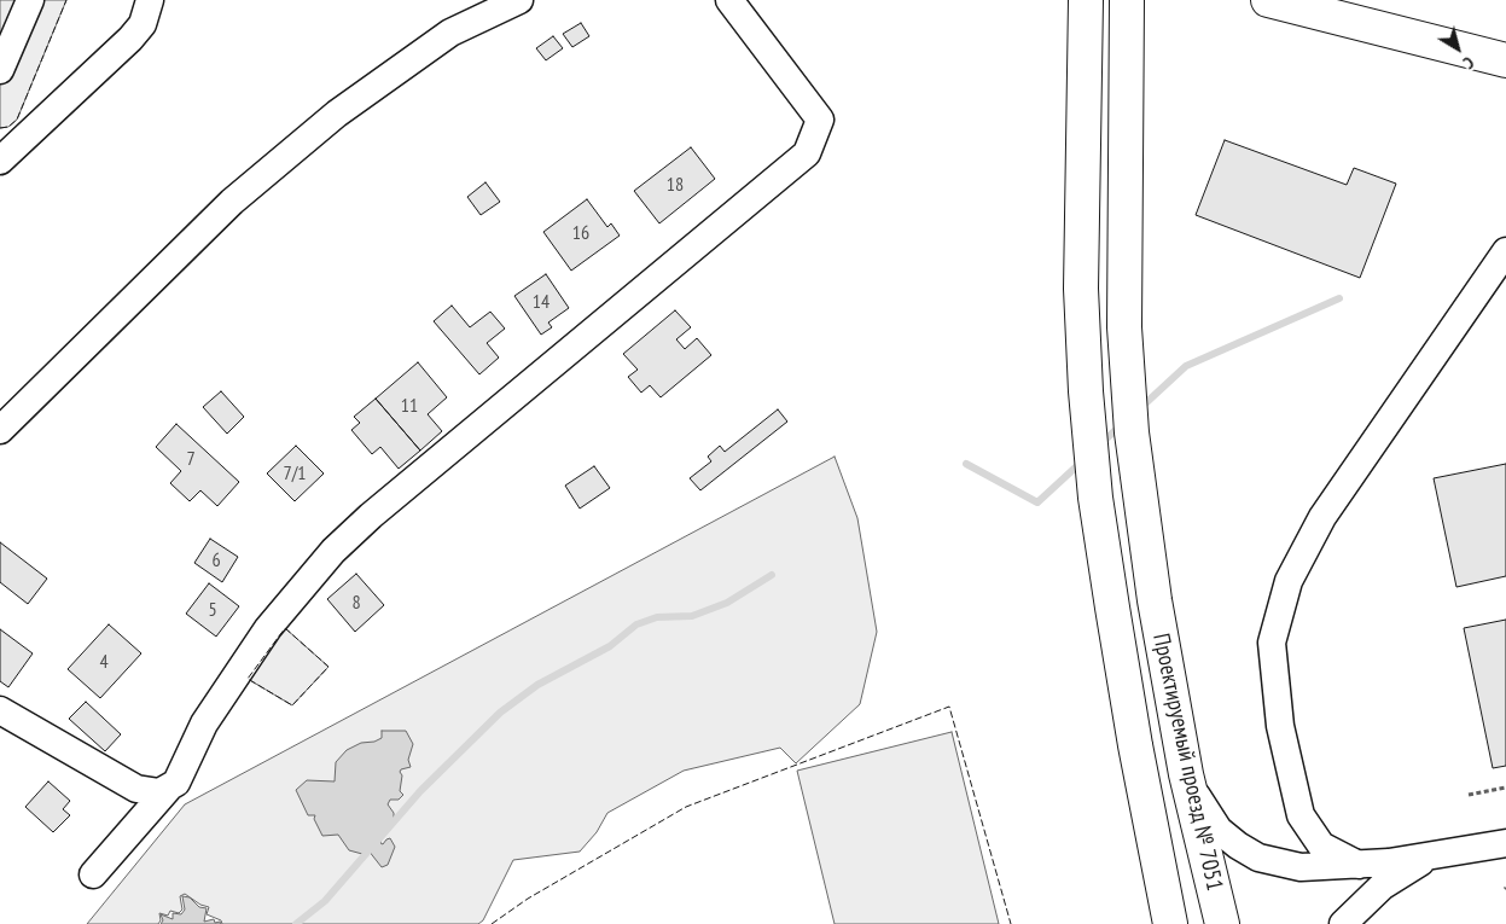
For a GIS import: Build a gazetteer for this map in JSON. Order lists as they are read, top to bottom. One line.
{"streets":{"main road":["Проектируемый проезд № 7051"]},"house_numbers":["18","16","14","11","7","7/1","6","8","5","4"],"north":"bottom right"}
